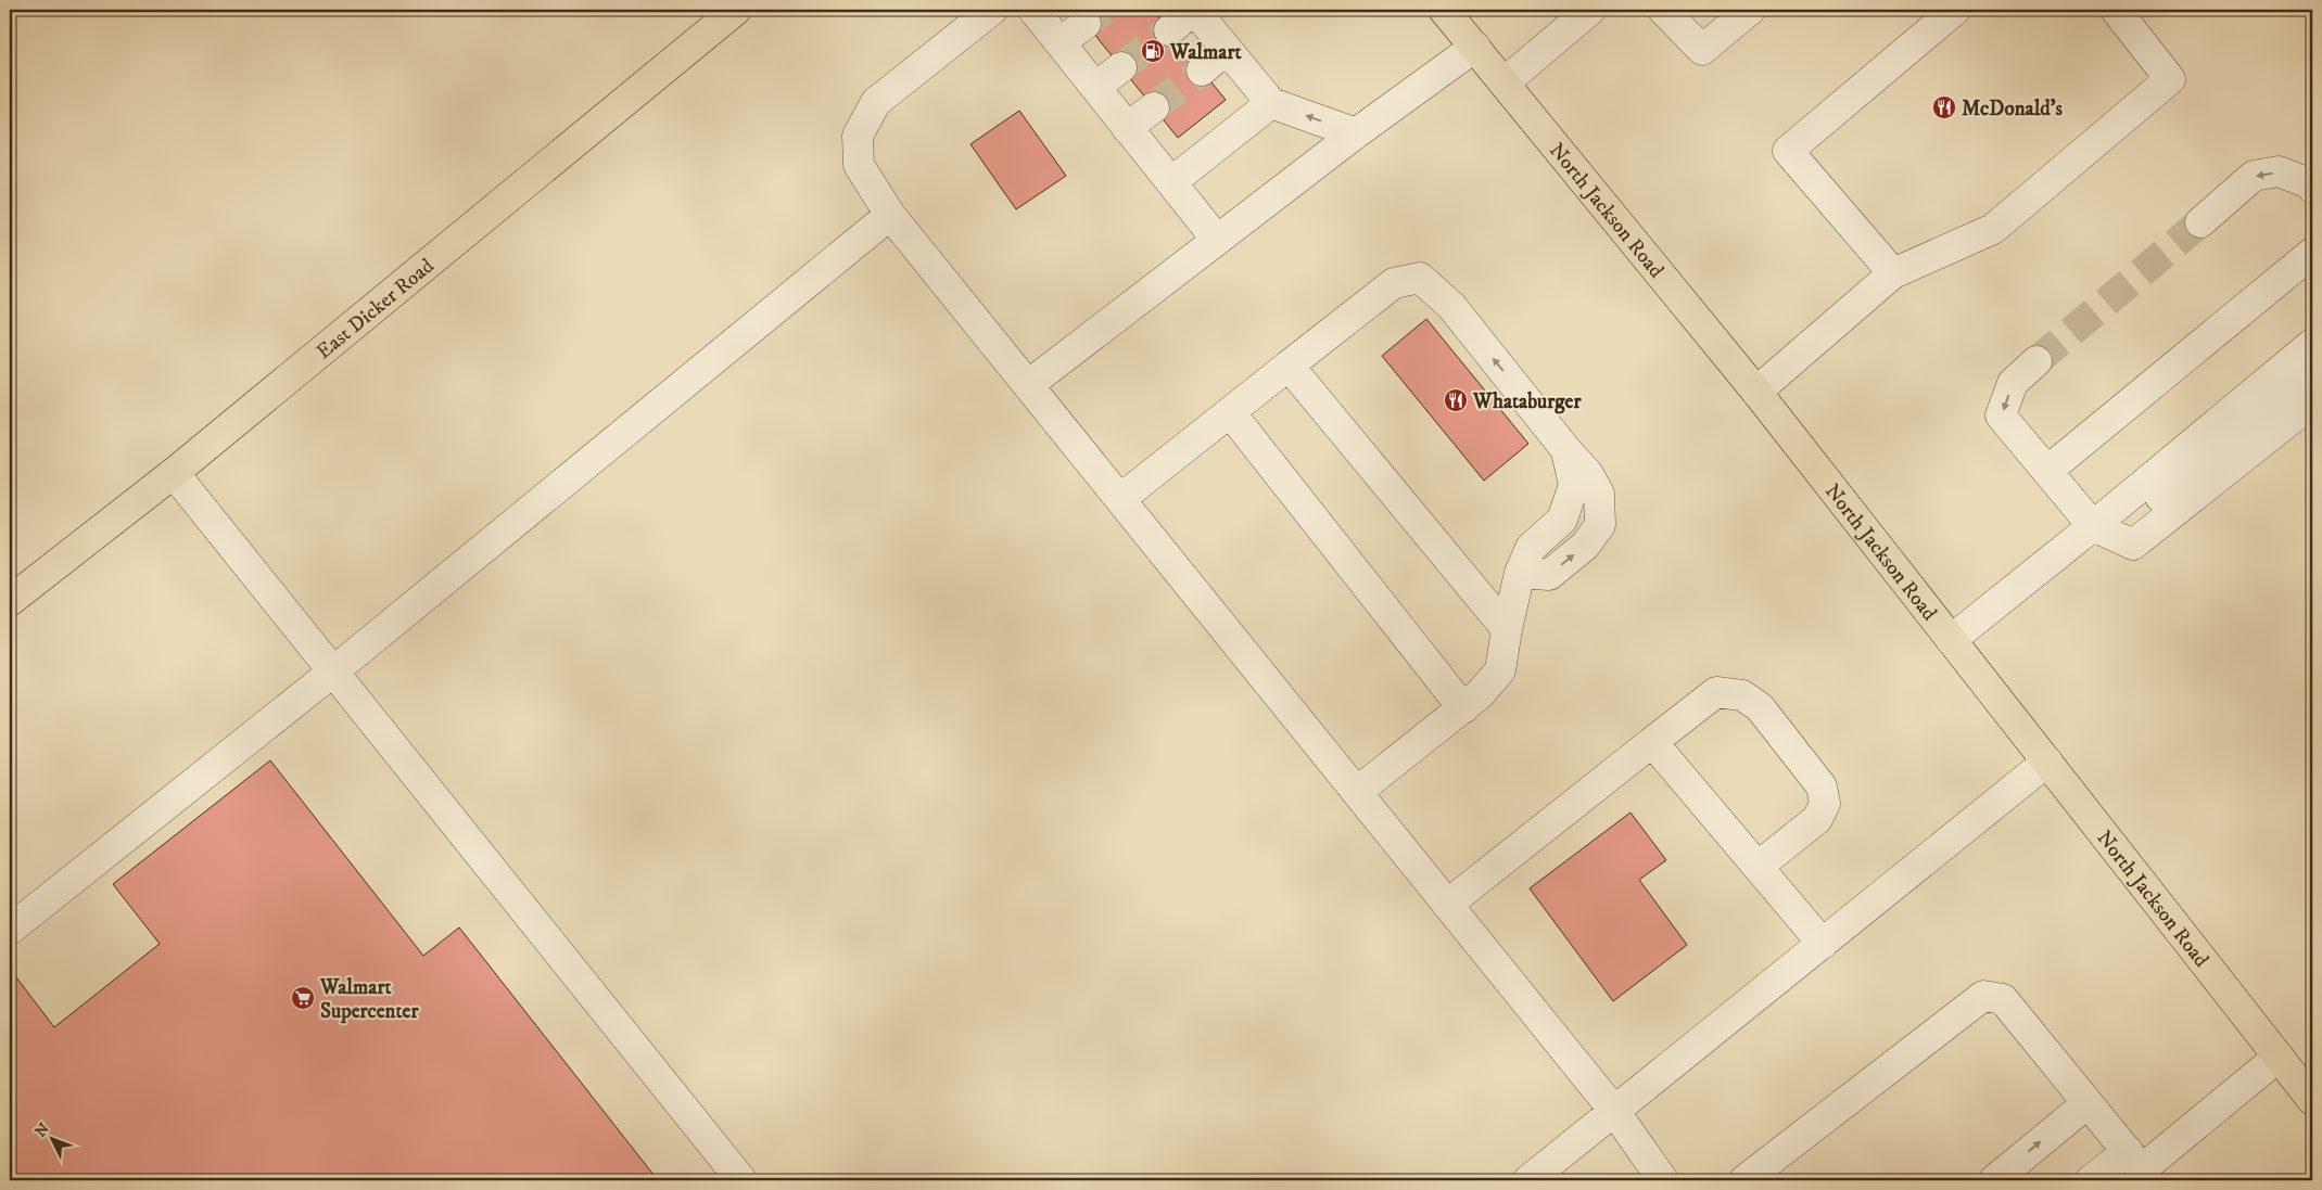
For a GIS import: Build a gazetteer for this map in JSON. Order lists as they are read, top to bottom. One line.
{"streets":{"main road":["North Jackson Road","East Dicker Road"]},"places":{"fuel station":["Walmart"],"restaurant":["McDonald's","Whataburger"],"supermarket":["Walmart Supercenter"]},"north":"top left"}
